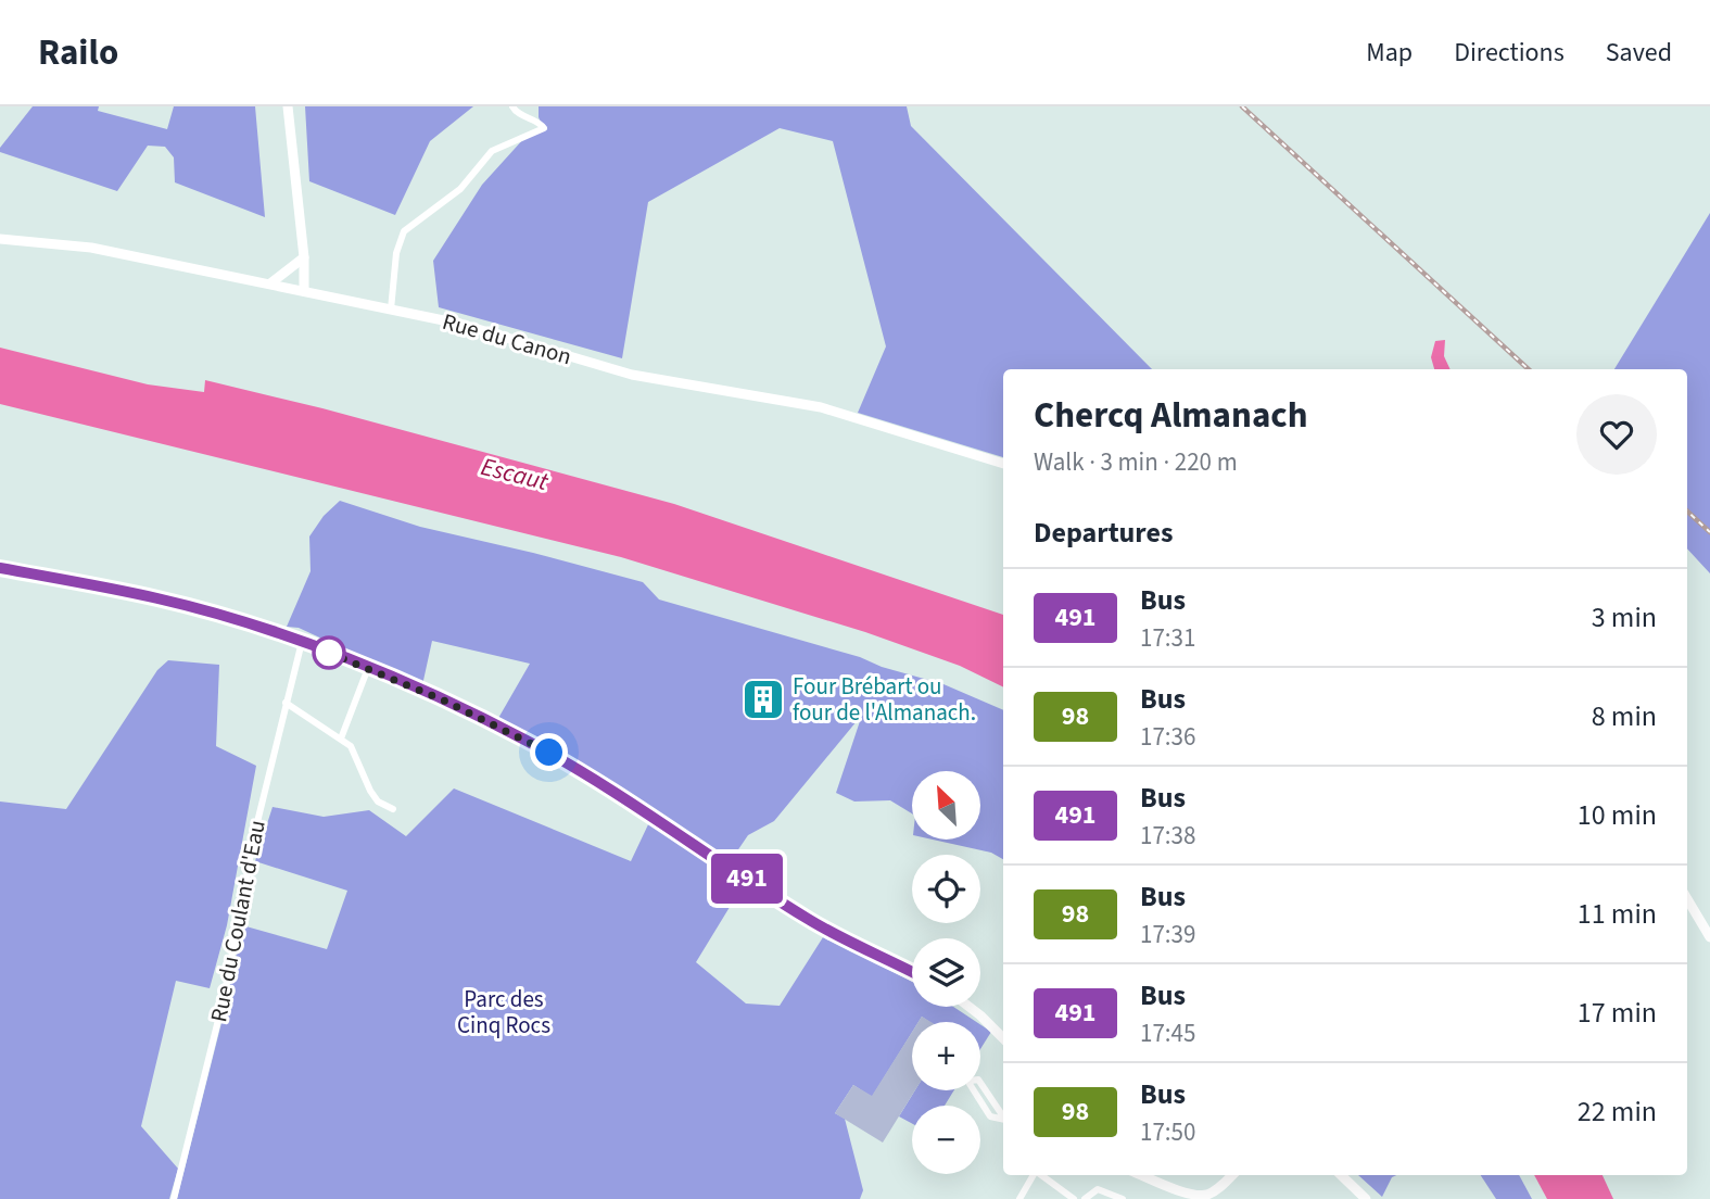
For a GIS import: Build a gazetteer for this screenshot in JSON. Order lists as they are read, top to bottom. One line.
{"streets":{"main road":["Rue du Canon"],"street":["Rue du Coulant d'Eau"]},"water":["Escaut"],"parks":["Parc des Cinq Rocs"],"places":{"building":["Four Brébart ou four de l'Almanach."]},"lines":["bus line 491"],"north":"top left","page":{"header":"Railo","nav":["Map","Directions","Saved"],"on_map":"491","heading":[["Chercq Almanach","Walk · 3 min · 220 m"],"Departures"],"list":[{"mark":"491","name":"Bus","note":"17:31","value":"3 min"},{"mark":"98","name":"Bus","note":"17:36","value":"8 min"},{"mark":"491","name":"Bus","note":"17:38","value":"10 min"},{"mark":"98","name":"Bus","note":"17:39","value":"11 min"},{"mark":"491","name":"Bus","note":"17:45","value":"17 min"},{"mark":"98","name":"Bus","note":"17:50","value":"22 min"}],"map_buttons":["+","−"]}}
